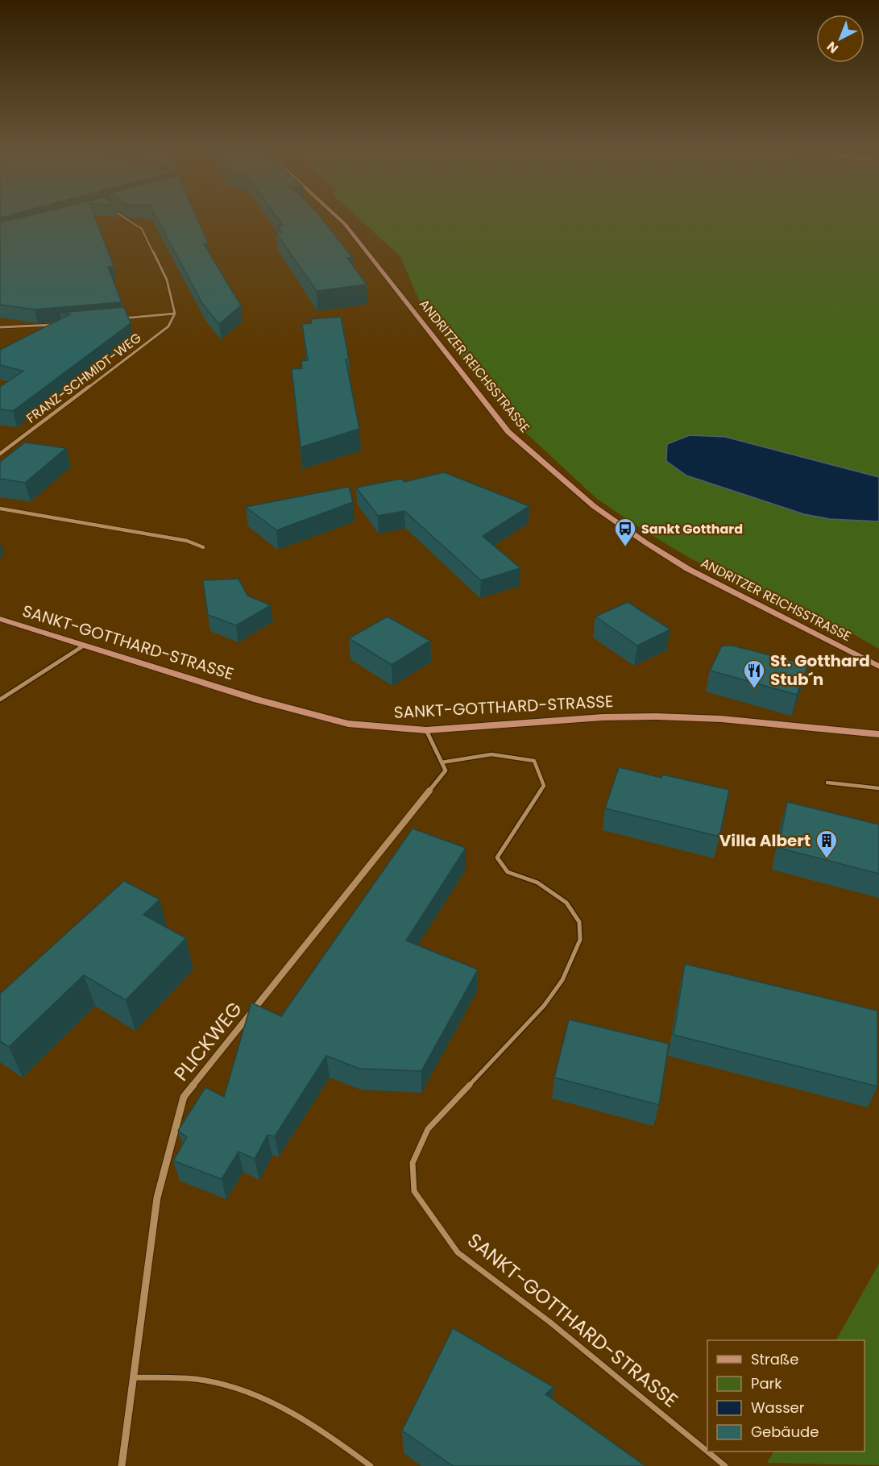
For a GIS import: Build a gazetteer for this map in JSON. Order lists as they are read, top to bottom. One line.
{"streets":{"street":["ANDRITZER REICHSSTRASSE","FRANZ-SCHMIDT-WEG","SANKT-GOTTHARD-STRASSE","PLICKWEG"]},"crossings":[["SANKT-GOTTHARD-STRASSE","PLICKWEG"]],"places":{"bus stop":["Sankt Gotthard"],"restaurant":["St. Gotthard Stub´n"],"building":["Villa Albert"]},"legend":["Straße","Park","Wasser","Gebäude"],"north":"bottom left"}
